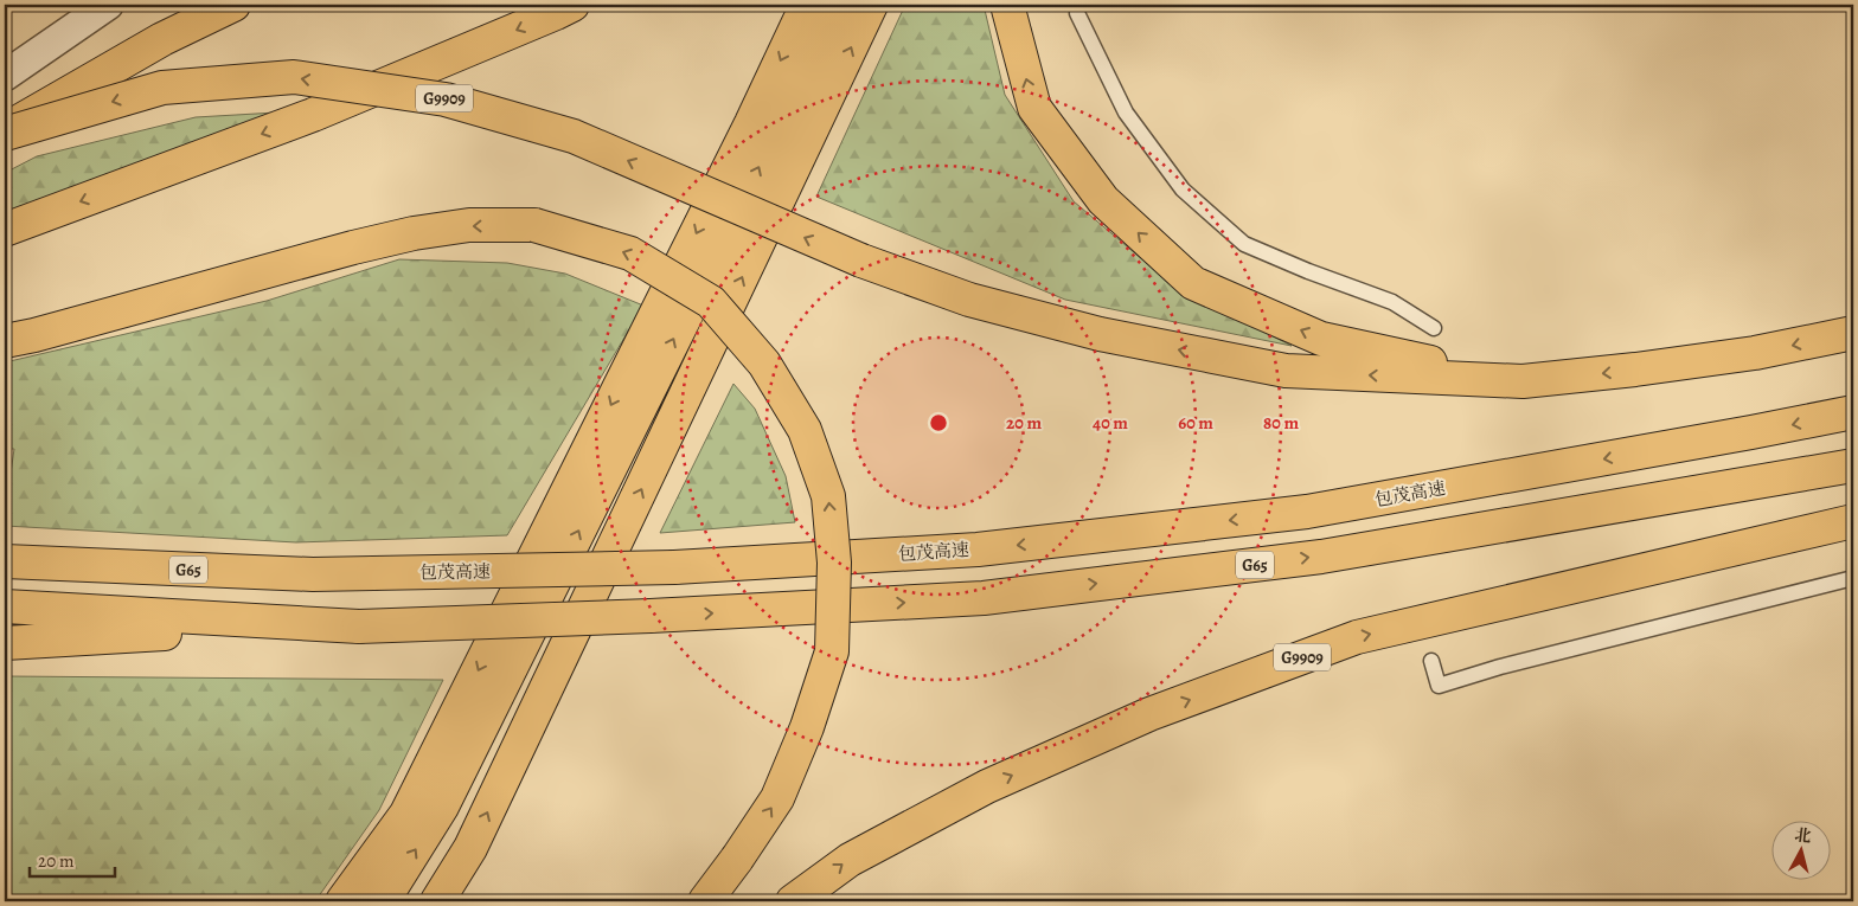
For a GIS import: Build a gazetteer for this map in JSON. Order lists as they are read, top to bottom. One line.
{"streets":{"highway":["G9909","包茂高速","G65"]},"scale_bar":"20 m","north":"top","rings":["20 m","40 m","60 m","80 m"]}
